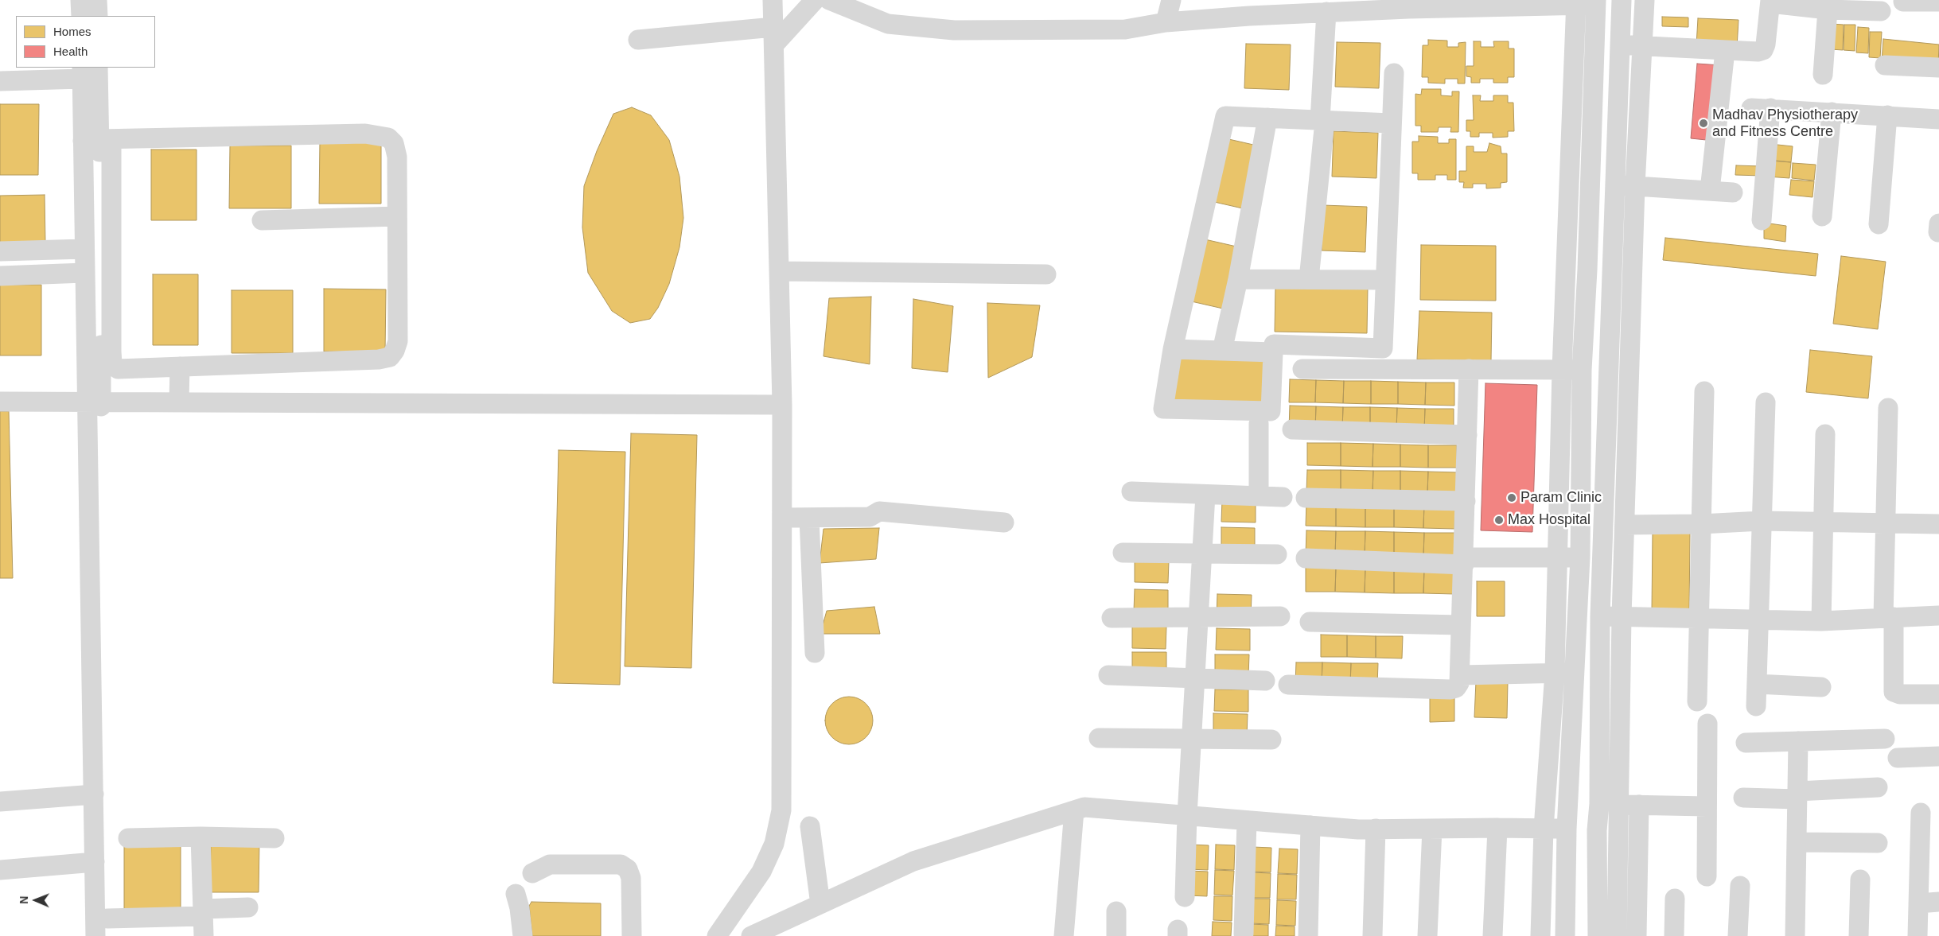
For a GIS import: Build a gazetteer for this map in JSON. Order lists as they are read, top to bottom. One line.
{"places":["Madhav Physiotherapy and Fitness Centre","Param Clinic","Max Hospital"],"legend":["Homes","Health"],"north":"left"}
